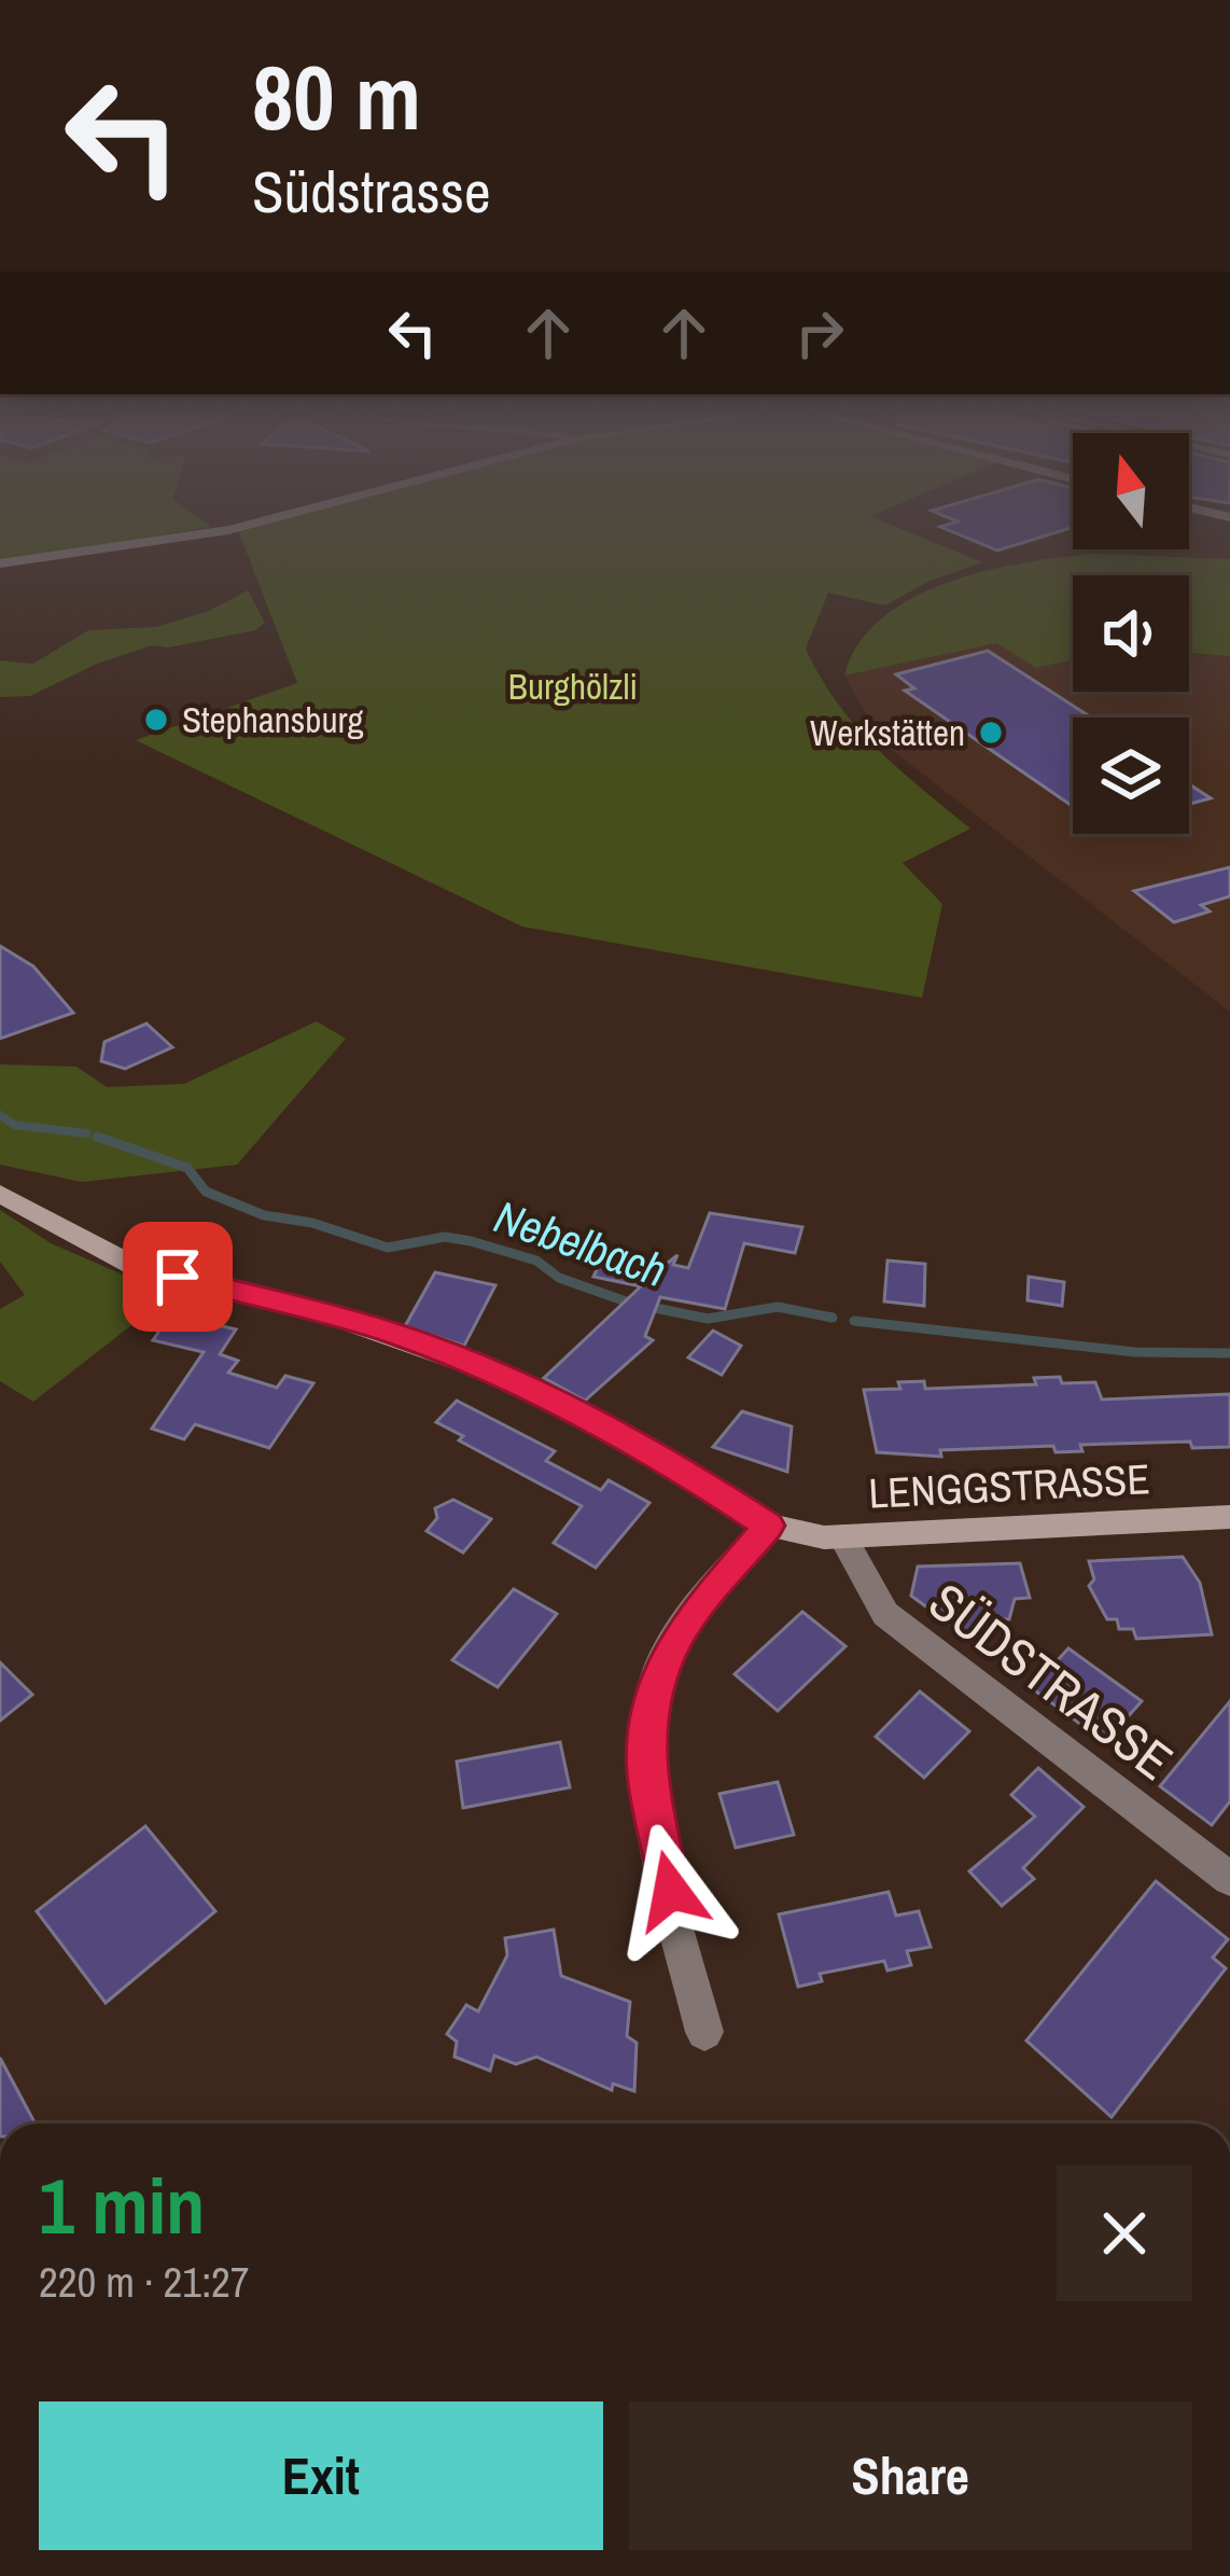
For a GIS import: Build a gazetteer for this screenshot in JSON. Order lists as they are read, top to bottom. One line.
{"streets":{"street":["LENGGSTRASSE","SÜDSTRASSE"]},"crossings":[["LENGGSTRASSE","SÜDSTRASSE"]],"water":["Nebelbach"],"parks":["Burghölzli"],"places":["Stephansburg","Werkstätten"],"north":"top","page":{"turn":["80 m","Südstrasse"],"heading":["1 min","220 m · 21:27"],"buttons":["Exit","Share"]}}
